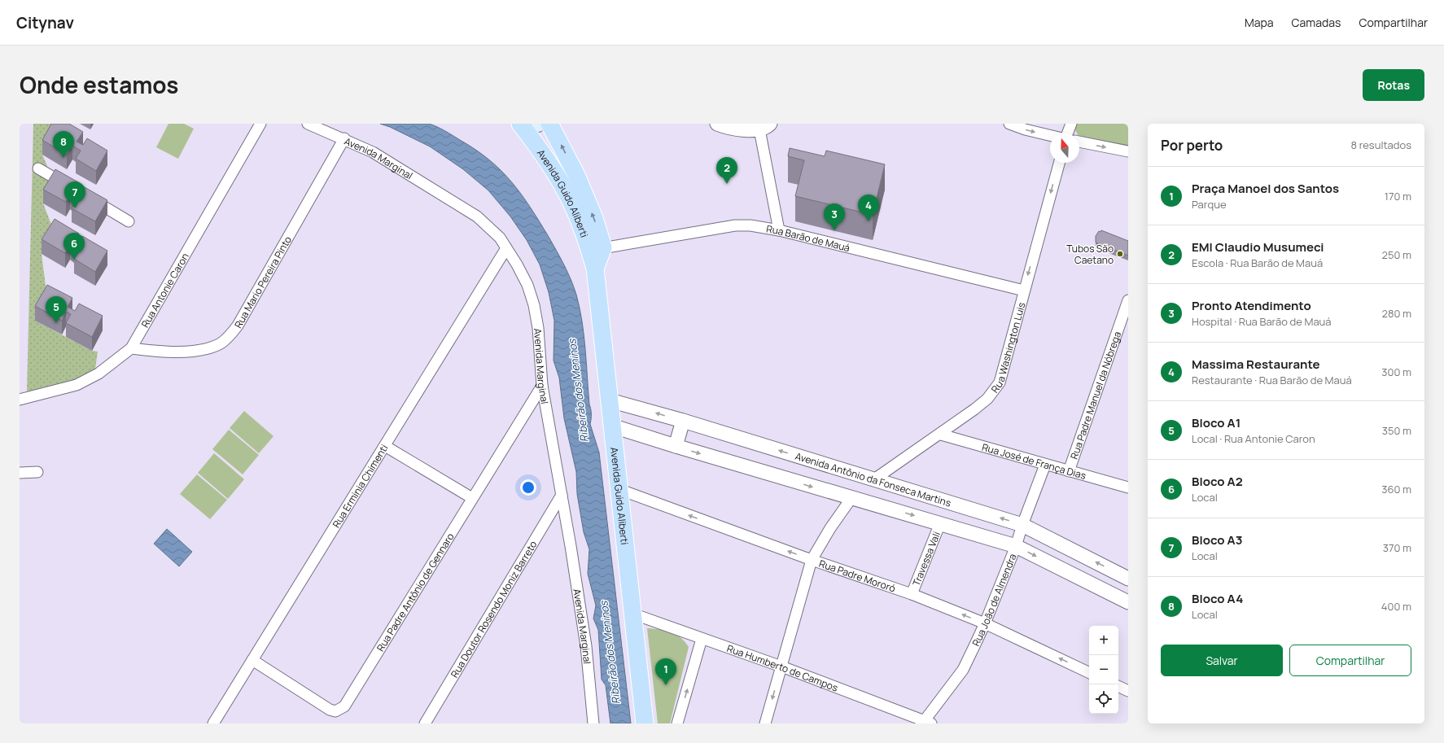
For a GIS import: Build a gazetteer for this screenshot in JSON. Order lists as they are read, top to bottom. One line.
{"streets":{"main road":["Avenida Guido Aliberti"],"street":["Avenida Marginal","Rua Barão de Mauá","Rua Mario Pereira Pinto","Rua Antonie Caron","Rua Washington Luis","Rua Padre Manuel da Nóbrega","Rua José de França Dias","Avenida Antônio da Fonseca Martins","Rua Erminia Chimenti","Travessa Vali","Rua Padre Mororó","Rua Padre Antônio de Gennaro","Rua João de Almendra","Rua Doutor Rosendo Moniz Barreto","Rua Humberto de Campos"]},"crossings":[["Avenida Marginal","Rua Mario Pereira Pinto"],["Avenida Marginal","Rua Erminia Chimenti"],["Avenida Marginal","Rua Padre Antônio de Gennaro"],["Avenida Marginal","Rua Doutor Rosendo Moniz Barreto"],["Avenida Guido Aliberti","Rua Barão de Mauá"],["Avenida Guido Aliberti","Avenida Antônio da Fonseca Martins"],["Avenida Guido Aliberti","Rua Padre Mororó"],["Avenida Guido Aliberti","Rua Humberto de Campos"],["Rua Barão de Mauá","Rua Washington Luis"],["Rua Mario Pereira Pinto","Rua Antonie Caron"],["Rua Washington Luis","Rua José de França Dias"],["Rua Washington Luis","Avenida Antônio da Fonseca Martins"],["Rua Padre Manuel da Nóbrega","Rua José de França Dias"],["Rua José de França Dias","Rua João de Almendra"],["Avenida Antônio da Fonseca Martins","Rua João de Almendra"],["Rua Erminia Chimenti","Rua Padre Antônio de Gennaro"],["Travessa Vali","Rua Padre Mororó"],["Rua Padre Mororó","Rua João de Almendra"],["Rua João de Almendra","Rua Humberto de Campos"]],"water":["Ribeirão dos Meninos"],"places":["Tubos São Caetano"],"north":"top","page":{"header":"Citynav","nav":["Mapa","Camadas","Compartilhar"],"title":"Onde estamos","buttons":["Rotas",["Salvar","Compartilhar"]],"heading":["Por perto","8 resultados"],"pins":["8","2","7","4","3","6","5","1"],"list":[{"mark":"1","name":"Praça Manoel dos Santos","note":"Parque","value":"170 m"},{"mark":"2","name":"EMI Claudio Musumeci","note":"Escola · Rua Barão de Mauá","value":"250 m"},{"mark":"3","name":"Pronto Atendimento","note":"Hospital · Rua Barão de Mauá","value":"280 m"},{"mark":"4","name":"Massima Restaurante","note":"Restaurante · Rua Barão de Mauá","value":"300 m"},{"mark":"5","name":"Bloco A1","note":"Local · Rua Antonie Caron","value":"350 m"},{"mark":"6","name":"Bloco A2","note":"Local","value":"360 m"},{"mark":"7","name":"Bloco A3","note":"Local","value":"370 m"},{"mark":"8","name":"Bloco A4","note":"Local","value":"400 m"}],"map_buttons":["+","−"]}}
